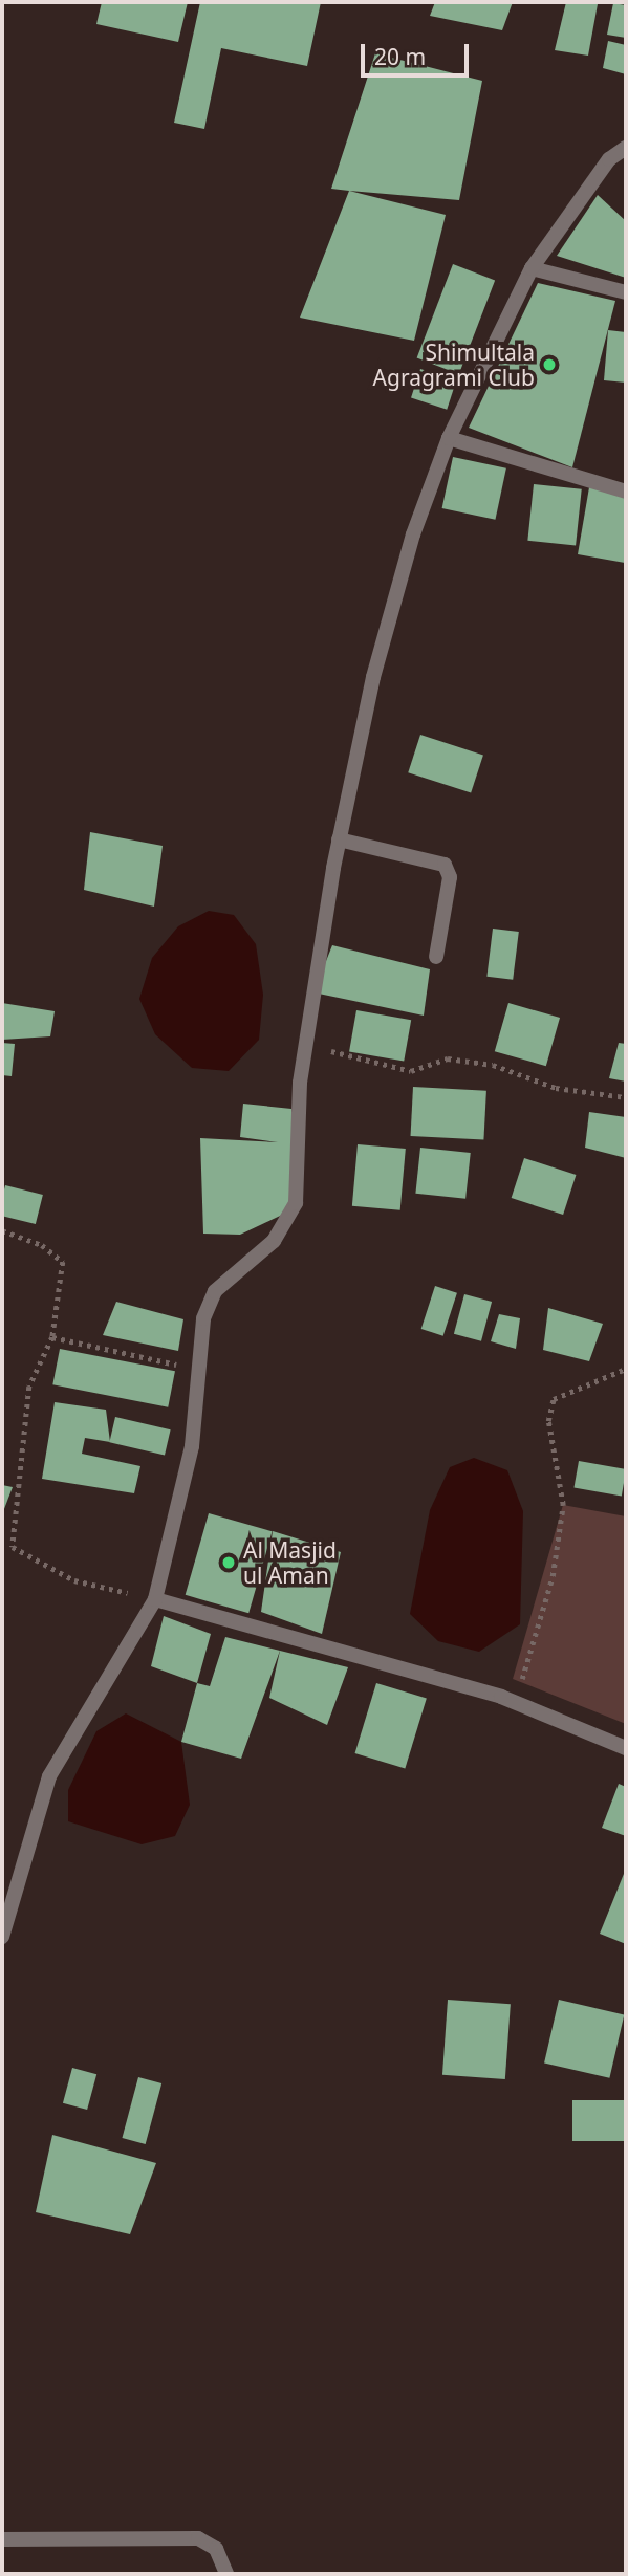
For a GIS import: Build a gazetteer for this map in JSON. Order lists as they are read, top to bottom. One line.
{"places":["Shimultala Agragrami Club","Al Masjid ul Aman"],"scale_bar":"20 m"}
